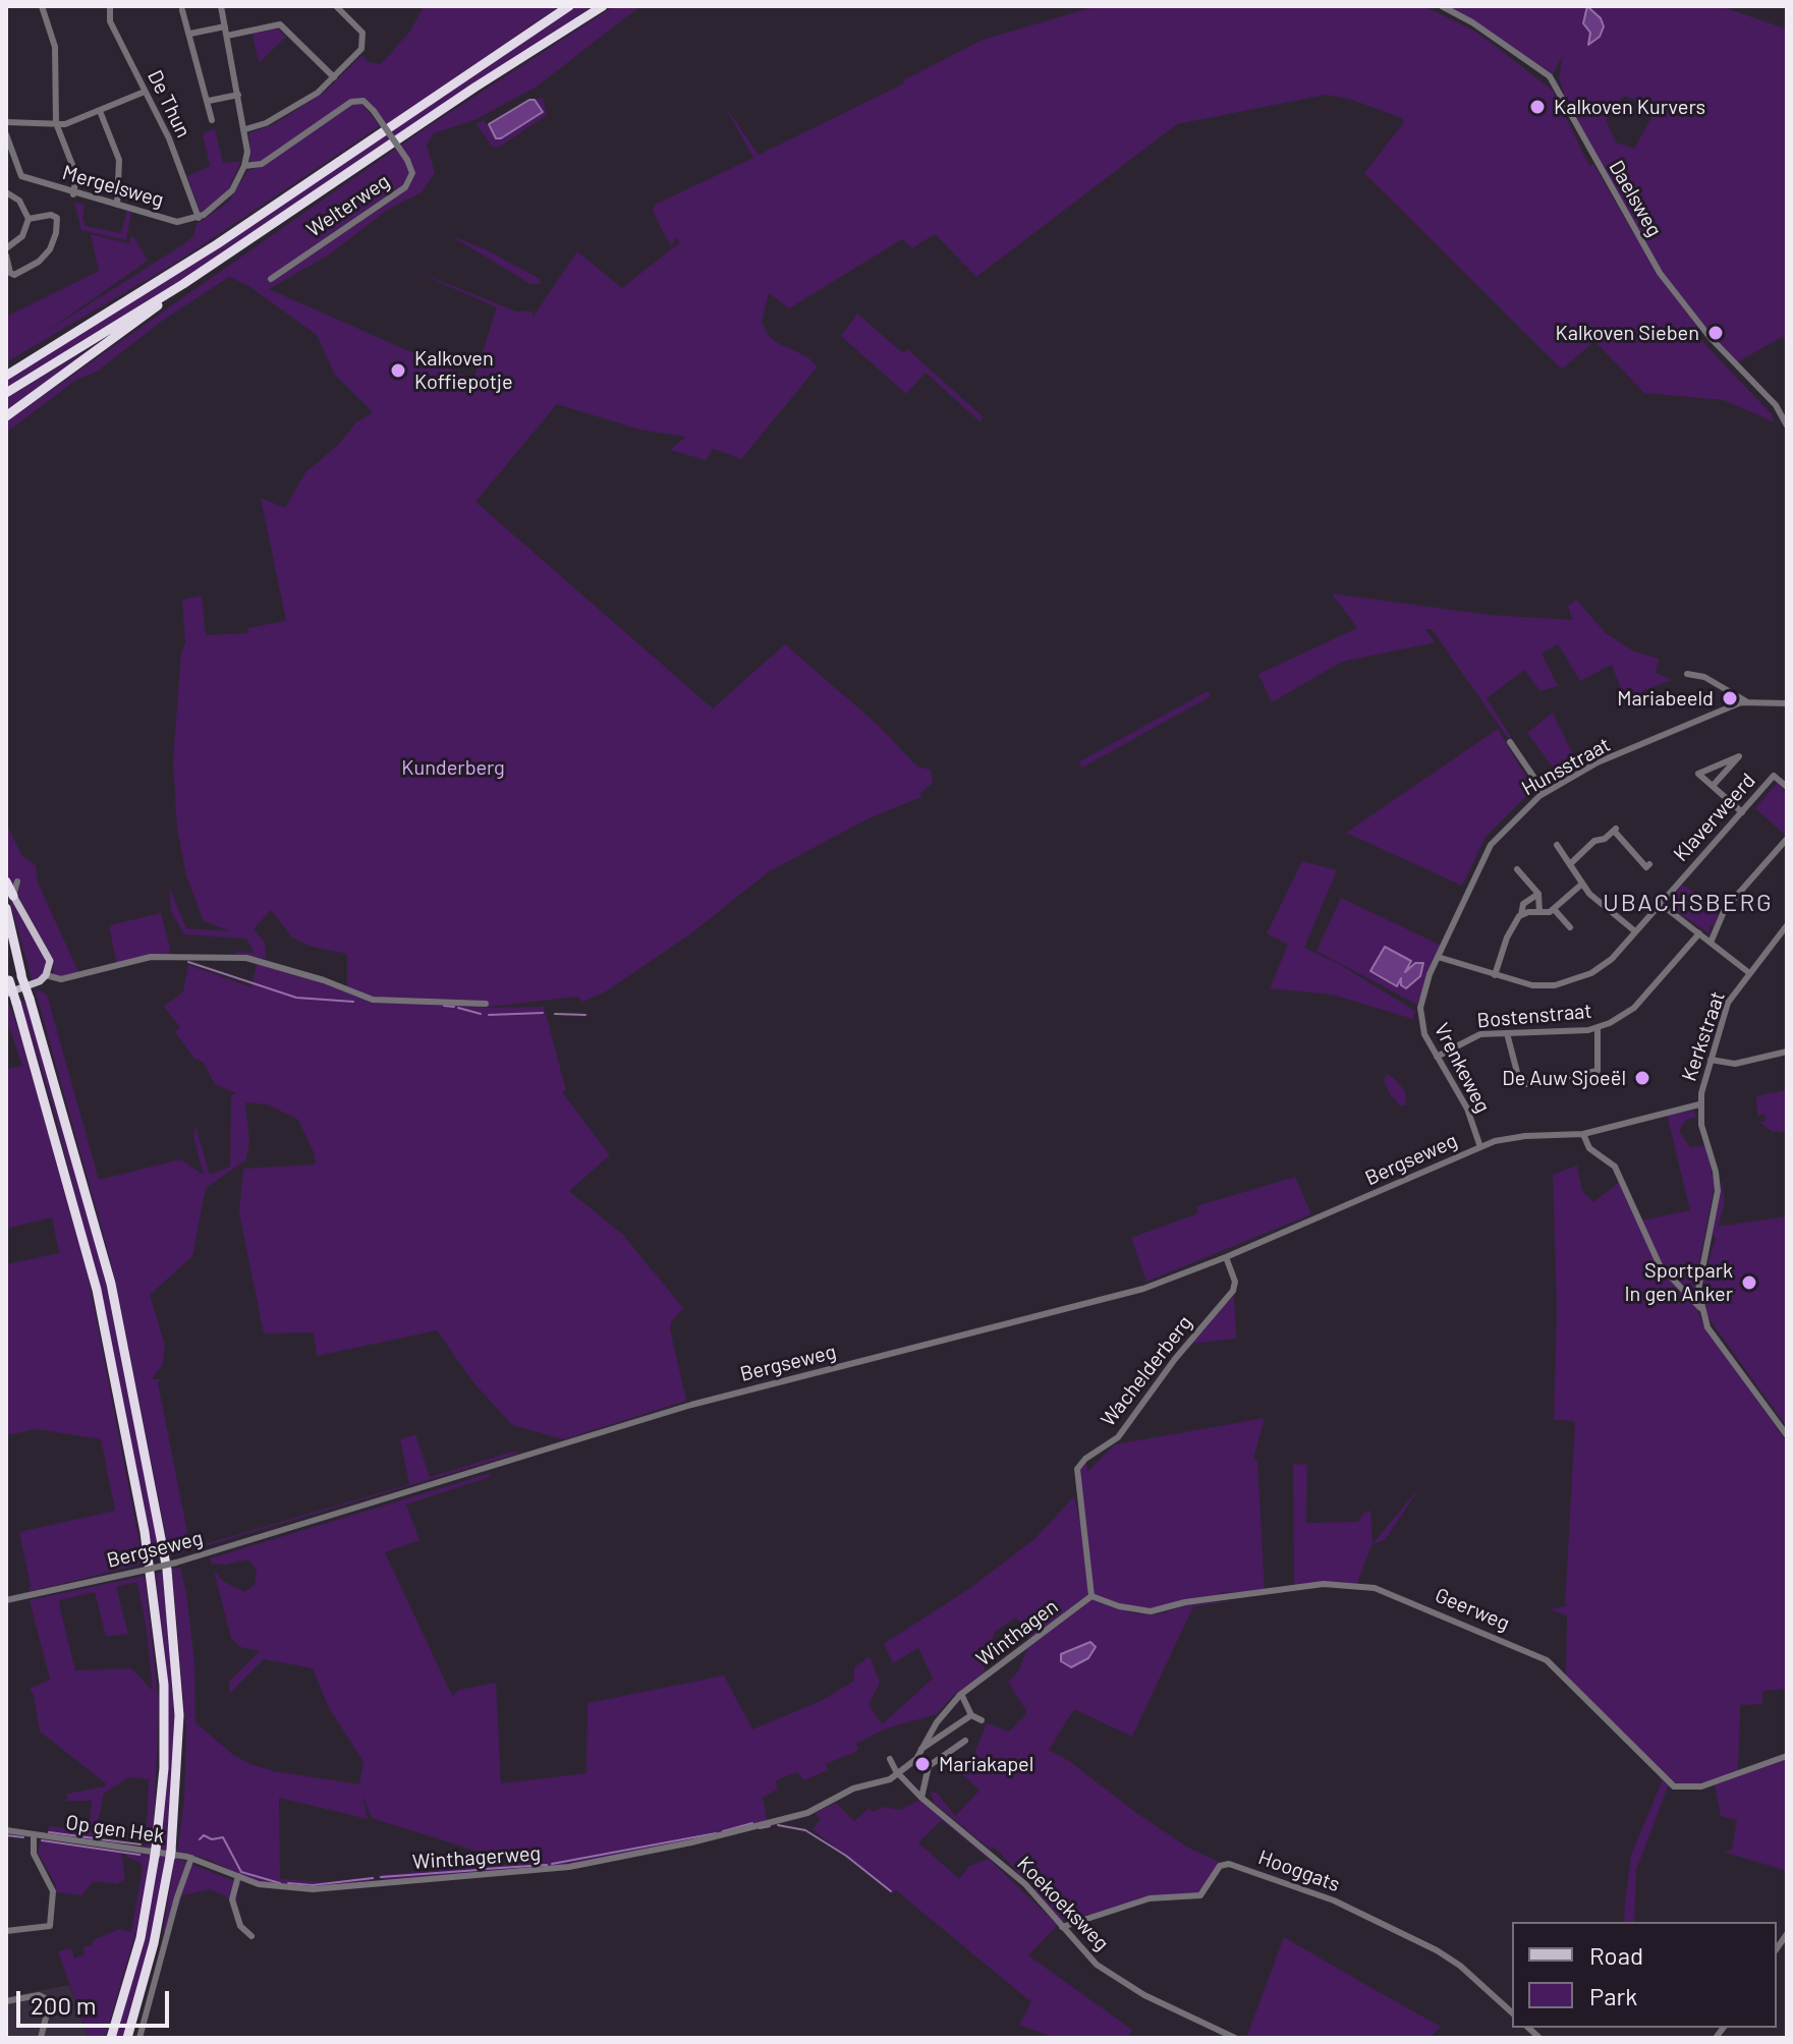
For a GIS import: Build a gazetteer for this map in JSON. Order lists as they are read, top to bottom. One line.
{"streets":{"street":["De Thun","Mergelsweg","Daelsweg","Welterweg","Hunsstraat","Klaverweerd","Bostenstraat","Kerkstraat","Vrenkeweg","Bergseweg","Wachelderberg","Geerweg","Winthagen","Op gen Hek","Winthagerweg","Hooggats","Koekoeksweg"]},"crossings":[["De Thun","Mergelsweg"],["Hunsstraat","Klaverweerd"],["Hunsstraat","Vrenkeweg"],["Klaverweerd","Vrenkeweg"],["Bostenstraat","Vrenkeweg"],["Kerkstraat","Bergseweg"],["Vrenkeweg","Bergseweg"],["Bergseweg","Wachelderberg"],["Wachelderberg","Geerweg"],["Wachelderberg","Winthagen"],["Geerweg","Winthagen"],["Winthagen","Winthagerweg"],["Op gen Hek","Winthagerweg"],["Hooggats","Koekoeksweg"]],"districts":["UBACHSBERG"],"parks":["Kunderberg"],"places":["Kalkoven Kurvers","Kalkoven Sieben","Kalkoven Koffiepotje","Mariabeeld","De Auw Sjoeël","Sportpark In gen Anker","Mariakapel"],"legend":["Road","Park"],"scale_bar":"200 m"}
